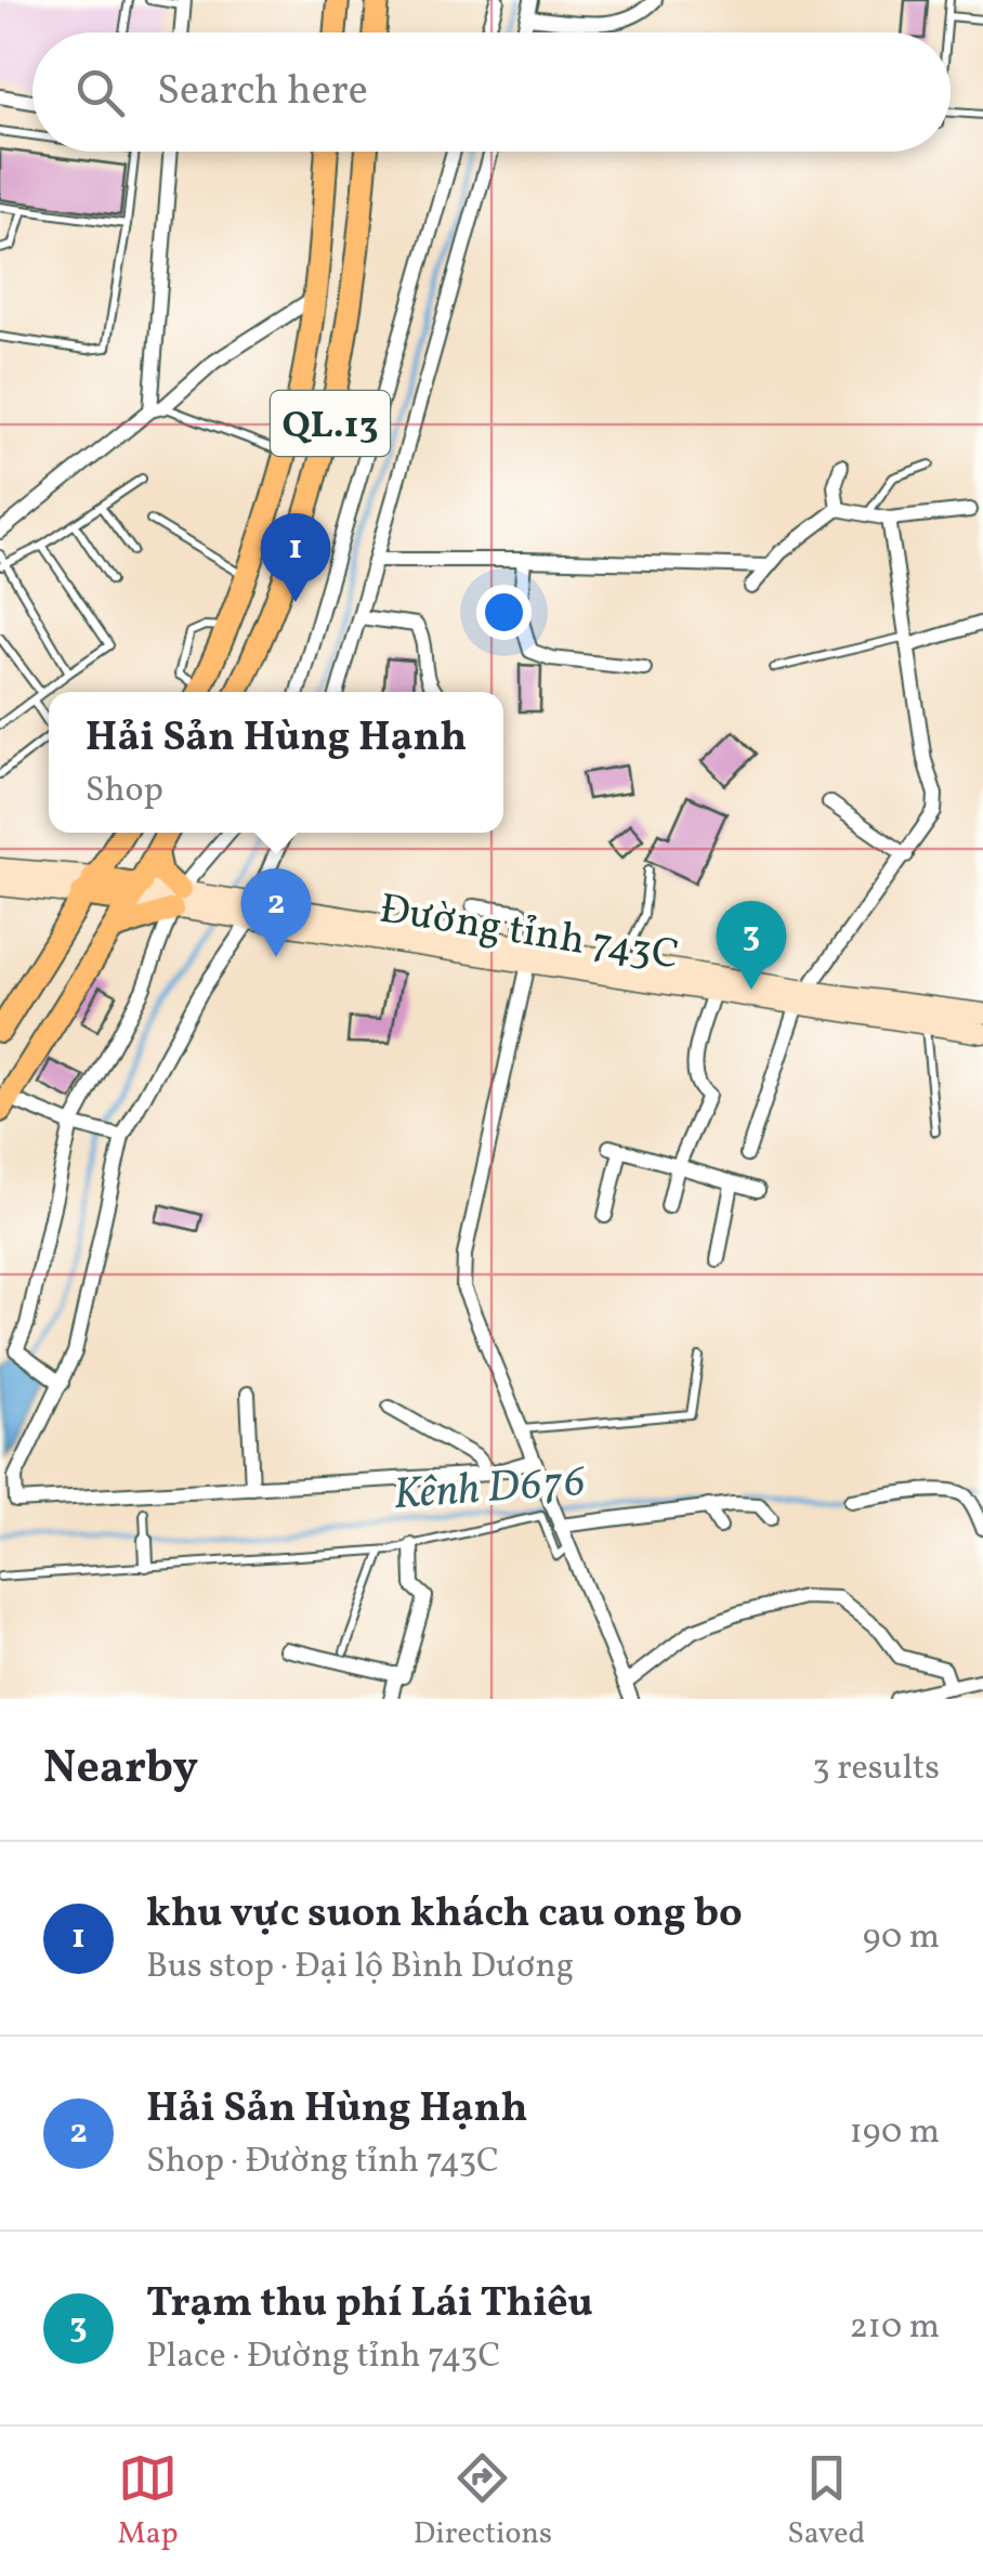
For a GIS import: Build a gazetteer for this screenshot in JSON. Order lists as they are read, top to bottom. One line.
{"streets":{"highway":["QL.13"],"main road":["Đường tỉnh 743C"]},"water":["Kênh D676"],"page":{"search":"Search here","pins":["1","2","3"],"popup":["Hải Sản Hùng Hạnh","Shop"],"heading":["Nearby","3 results"],"list":[{"mark":"1","name":"khu vực suon khách cau ong bo","note":"Bus stop · Đại lộ Bình Dương","value":"90 m"},{"mark":"2","name":"Hải Sản Hùng Hạnh","note":"Shop · Đường tỉnh 743C","value":"190 m"},{"mark":"3","name":"Trạm thu phí Lái Thiêu","note":"Place · Đường tỉnh 743C","value":"210 m"}],"nav":["Map","Directions","Saved"]}}
